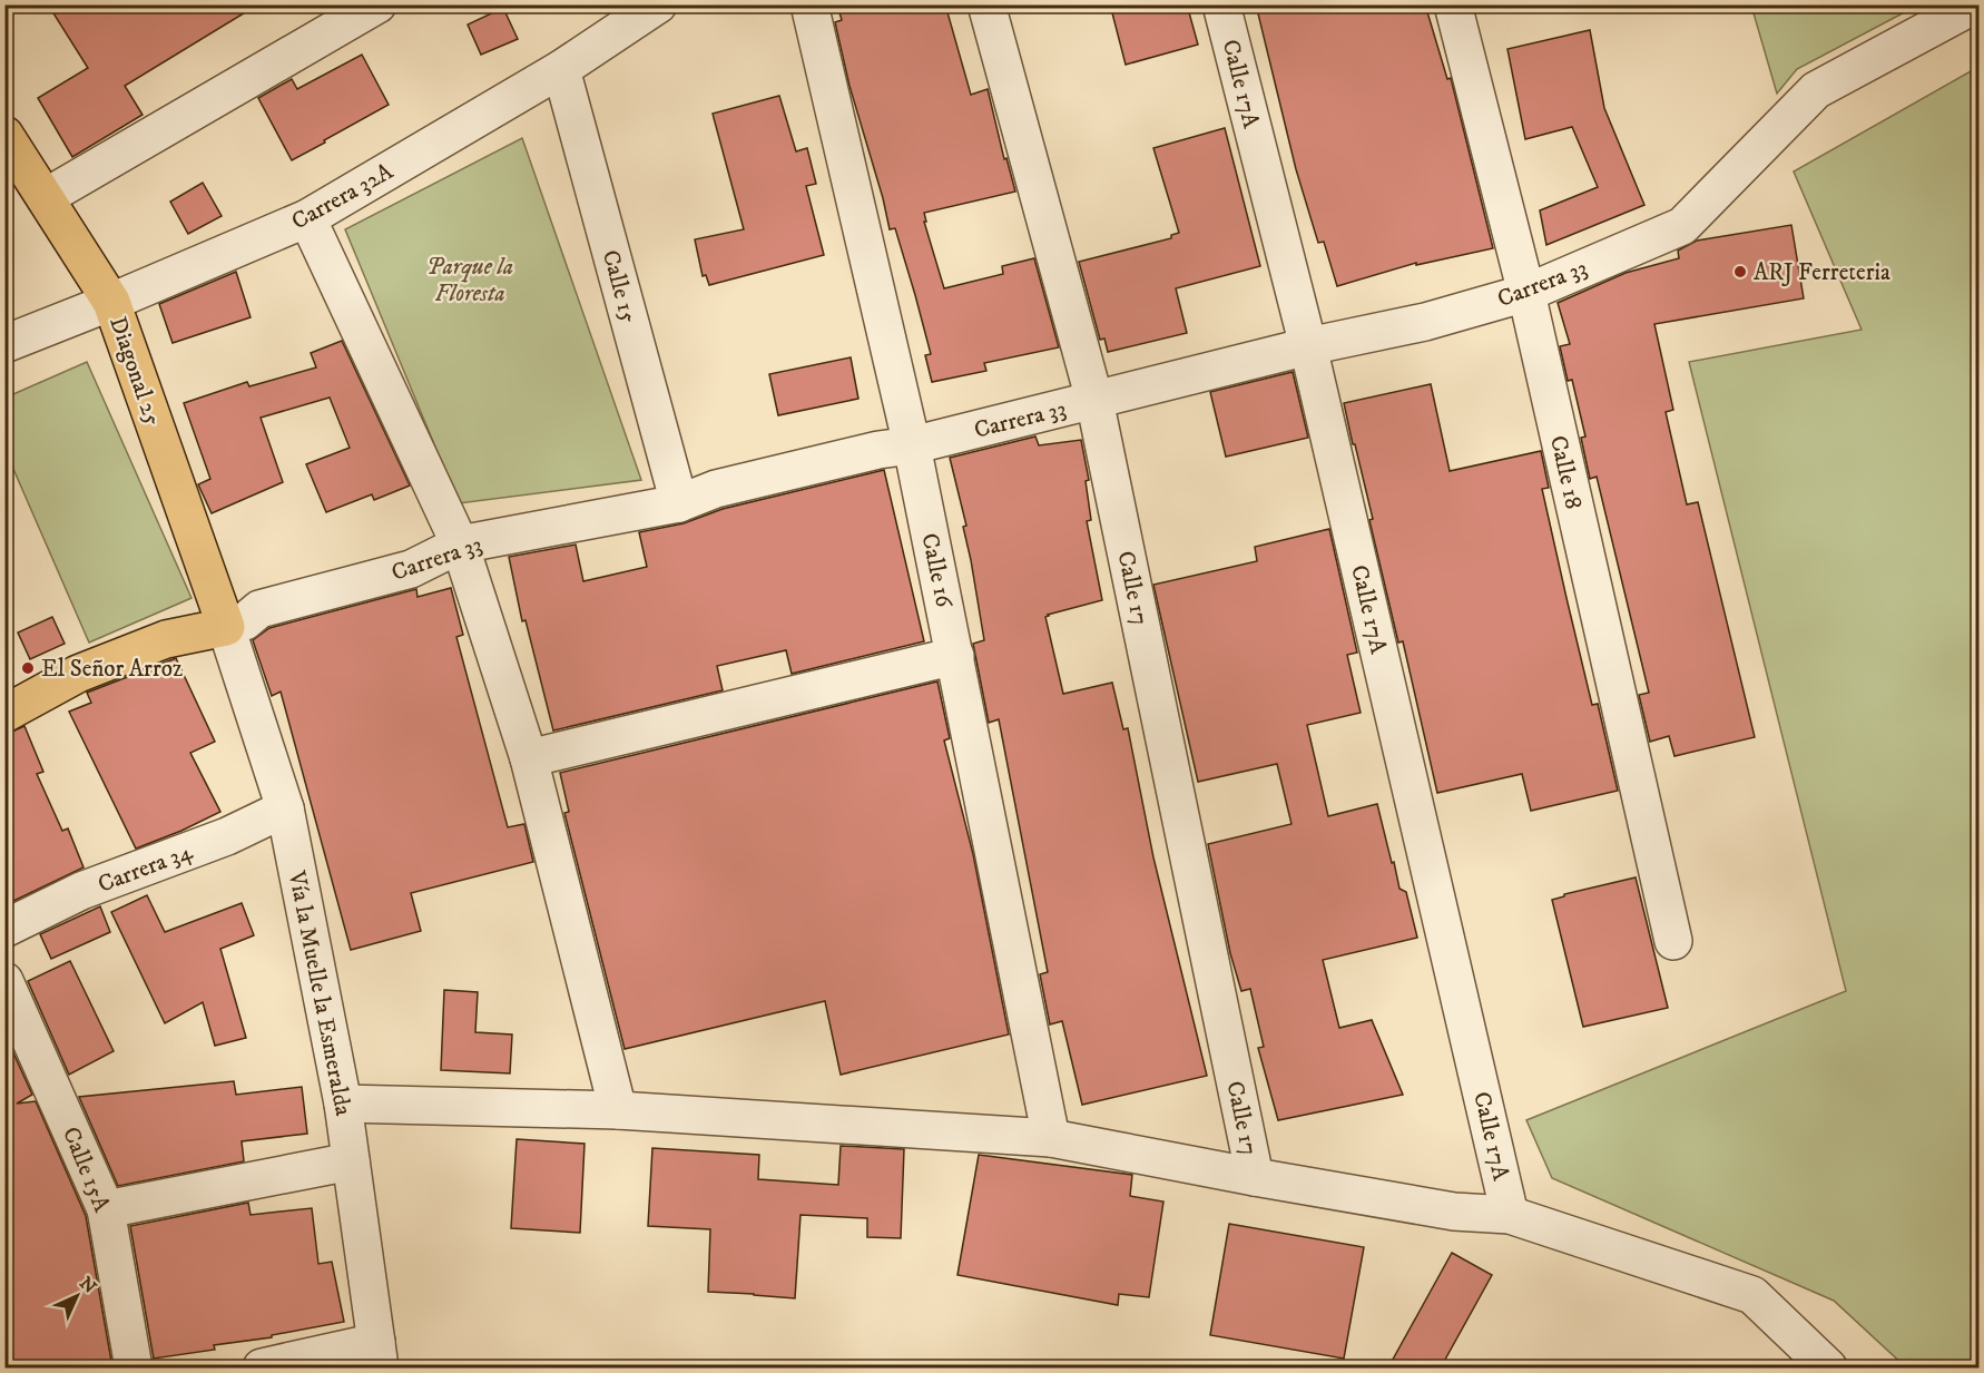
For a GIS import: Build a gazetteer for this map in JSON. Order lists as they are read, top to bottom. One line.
{"streets":{"main road":["Carrera 33","Diagonal 25"],"street":["Calle 17A","Carrera 32A","Calle 15","Calle 18","Calle 16","Calle 17","Carrera 34","Vía la Muelle la Esmeralda","Calle 15A"]},"crossings":[["Calle 17A","Carrera 33"],["Carrera 32A","Calle 15"],["Carrera 32A","Diagonal 25"],["Carrera 33","Calle 15"],["Carrera 33","Diagonal 25"],["Carrera 33","Calle 18"],["Carrera 33","Calle 16"],["Carrera 33","Calle 17"],["Carrera 33","Vía la Muelle la Esmeralda"],["Diagonal 25","Vía la Muelle la Esmeralda"],["Carrera 34","Vía la Muelle la Esmeralda"]],"parks":["Parque la Floresta"],"places":["ARJ Ferreteria","El Señor Arroz"],"north":"top right"}
